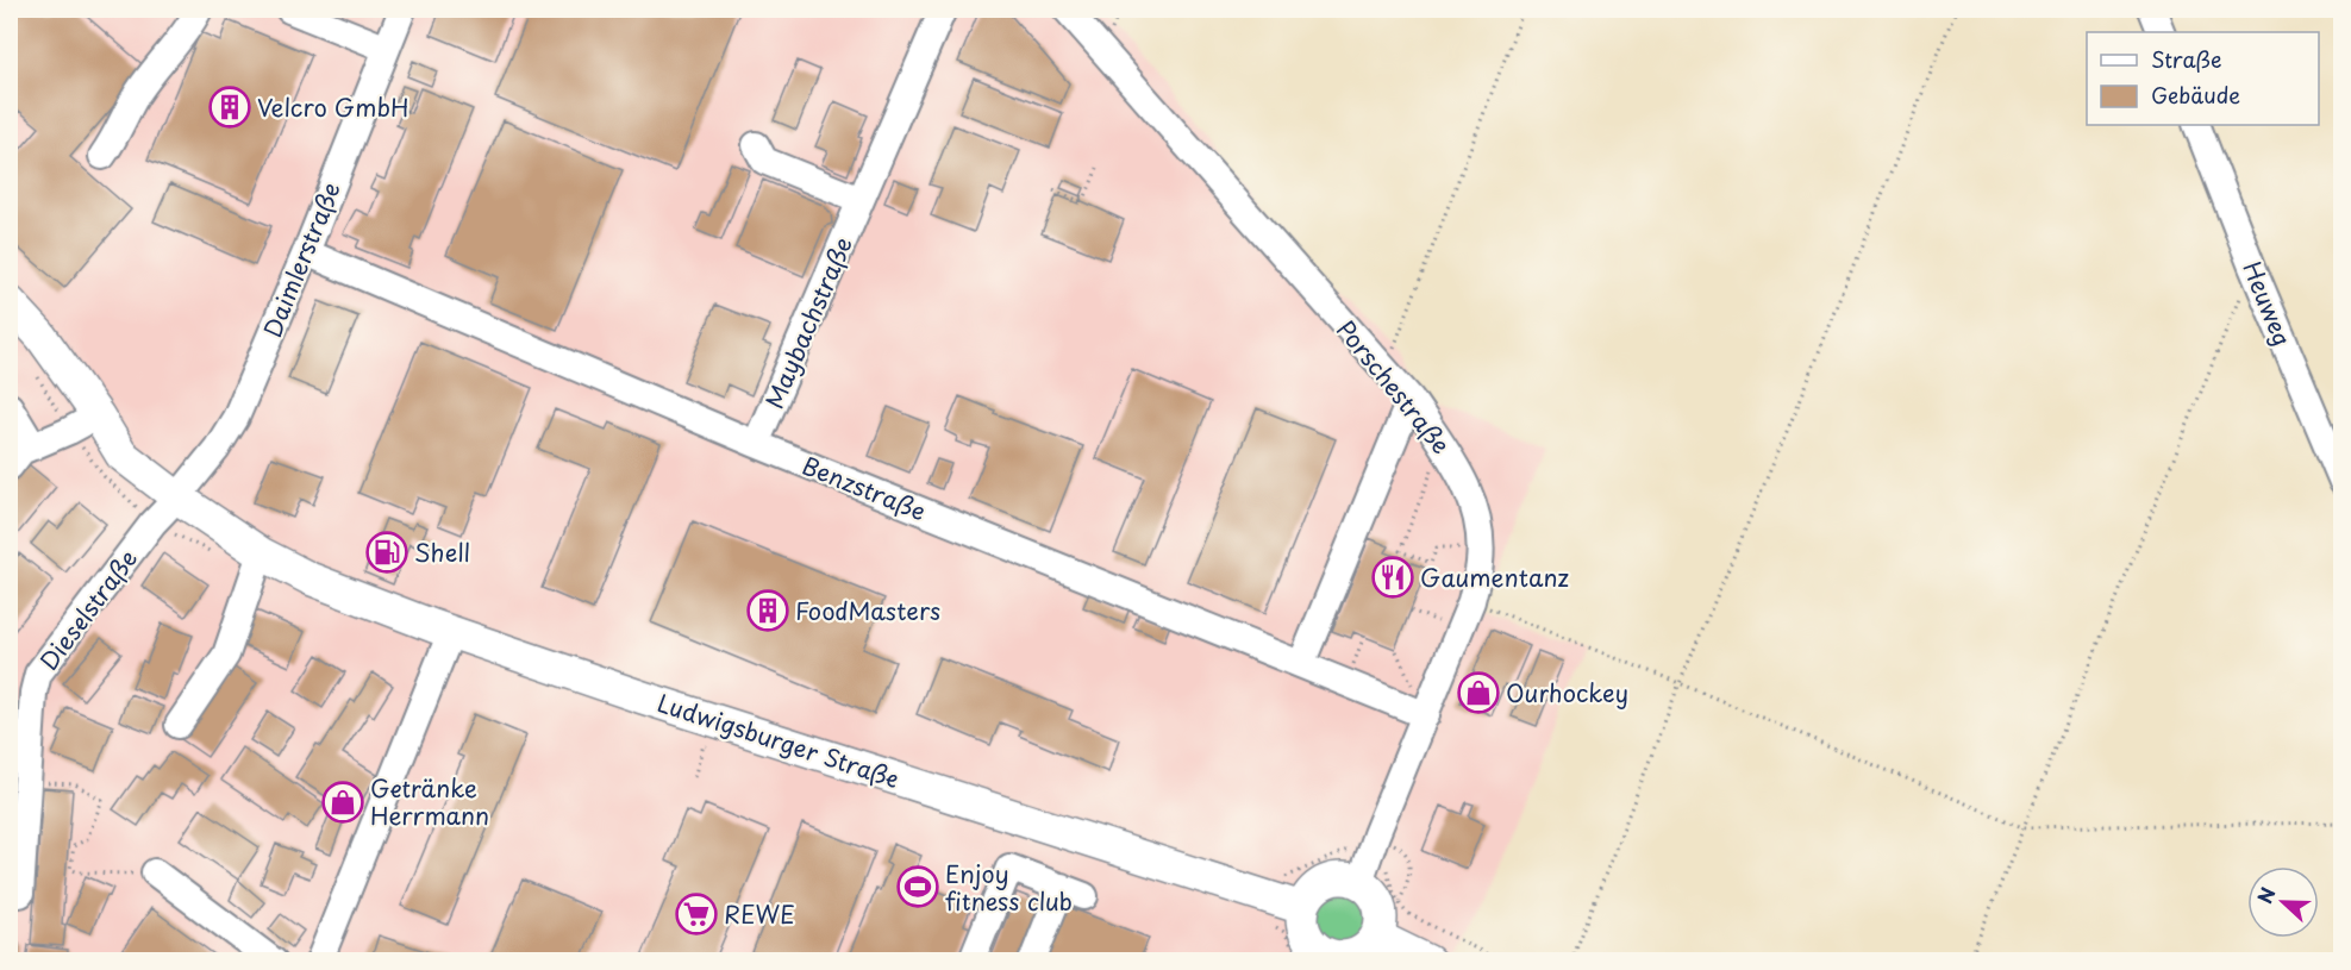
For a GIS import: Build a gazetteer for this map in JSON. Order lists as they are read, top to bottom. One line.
{"streets":{"main road":["Ludwigsburger Straße"],"street":["Daimlerstraße","Heuweg","Maybachstraße","Porschestraße","Benzstraße","Dieselstraße"]},"crossings":[["Daimlerstraße","Benzstraße"],["Daimlerstraße","Dieselstraße"],["Daimlerstraße","Ludwigsburger Straße"],["Maybachstraße","Benzstraße"],["Porschestraße","Benzstraße"],["Dieselstraße","Ludwigsburger Straße"]],"places":{"building":["Velcro GmbH","FoodMasters"],"fuel station":["Shell"],"restaurant":["Gaumentanz"],"shop":["Ourhockey","Getränke Herrmann"],"sports":["Enjoy fitness club"],"supermarket":["REWE"]},"legend":["Straße","Gebäude"],"north":"left"}
